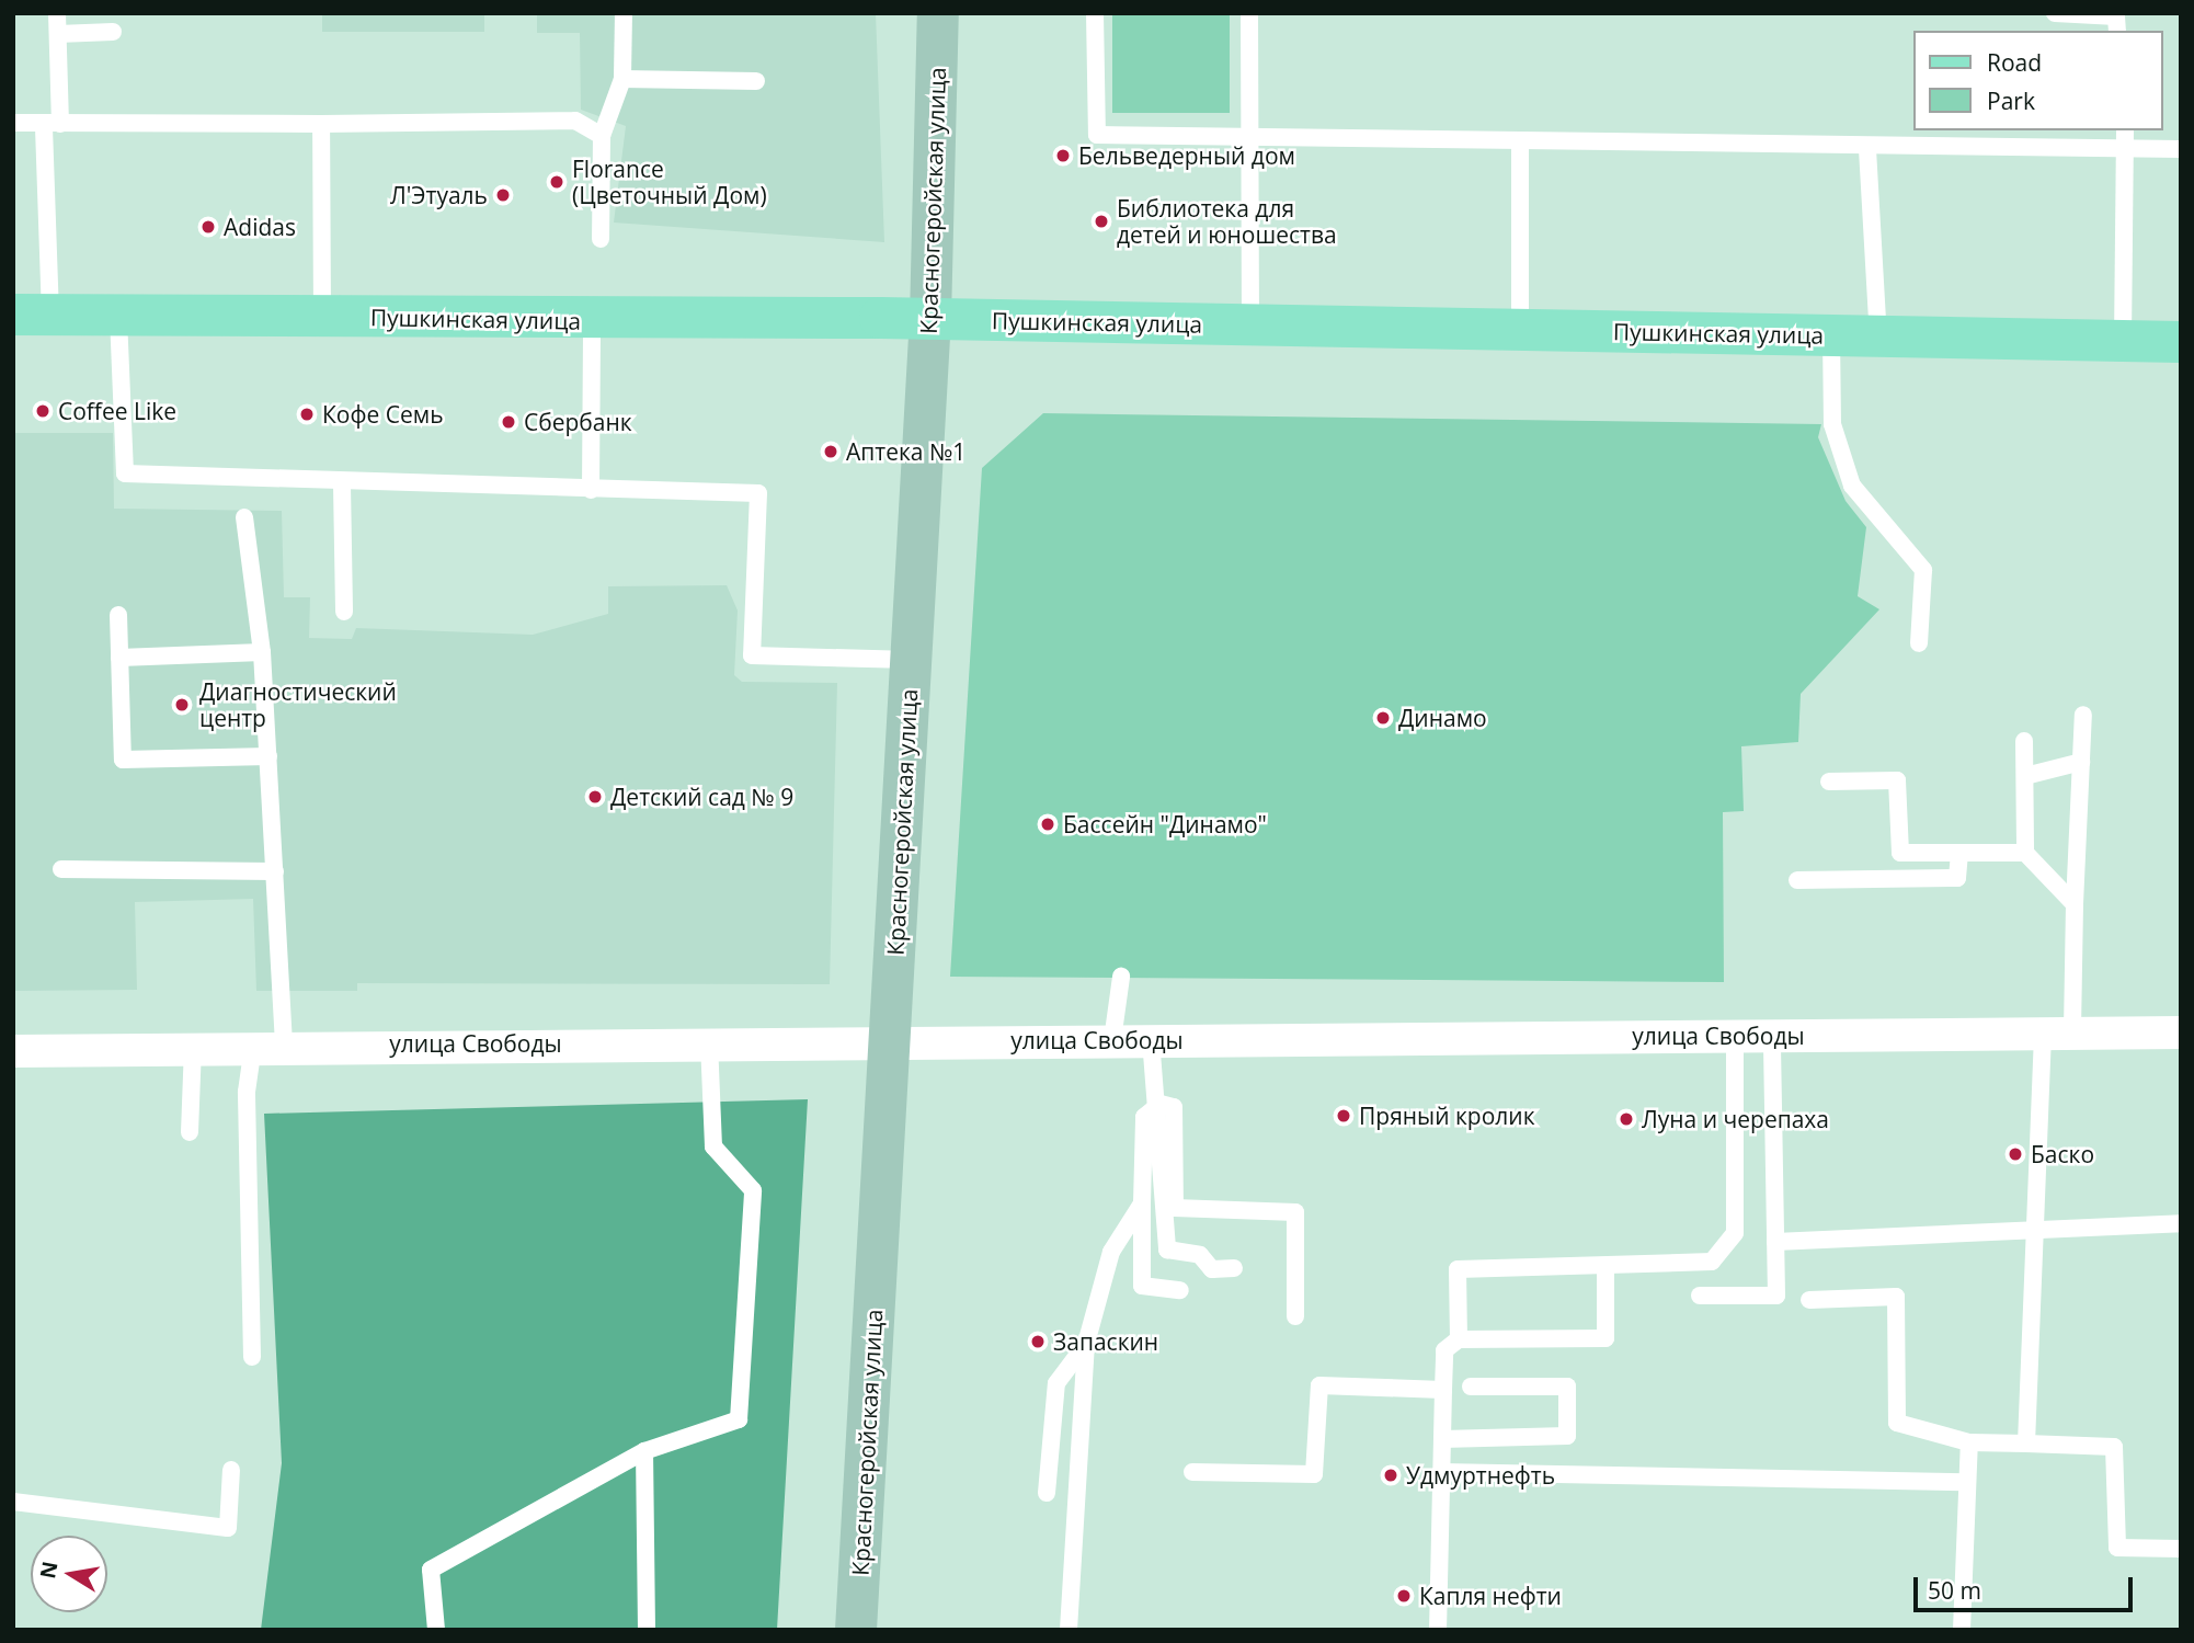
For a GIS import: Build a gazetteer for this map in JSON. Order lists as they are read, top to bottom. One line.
{"streets":{"main road":["Пушкинская улица"],"street":["Красногеройская улица","улица Свободы"]},"crossings":[["Красногеройская улица","Пушкинская улица"],["Красногеройская улица","улица Свободы"]],"places":["Бельведерный дом","Florance (Цветочный Дом)","Л'Этуаль","Библиотека для детей и юношества","Adidas","Coffee Like","Кофе Семь","Сбербанк","Аптека №1","Диагностический центр","Динамо","Детский сад № 9","Бассейн \"Динамо\"","Пряный кролик","Луна и черепаха","Баско","Запаскин","Удмуртнефть","Капля нефти"],"legend":["Road","Park"],"scale_bar":"50 m","north":"left"}
